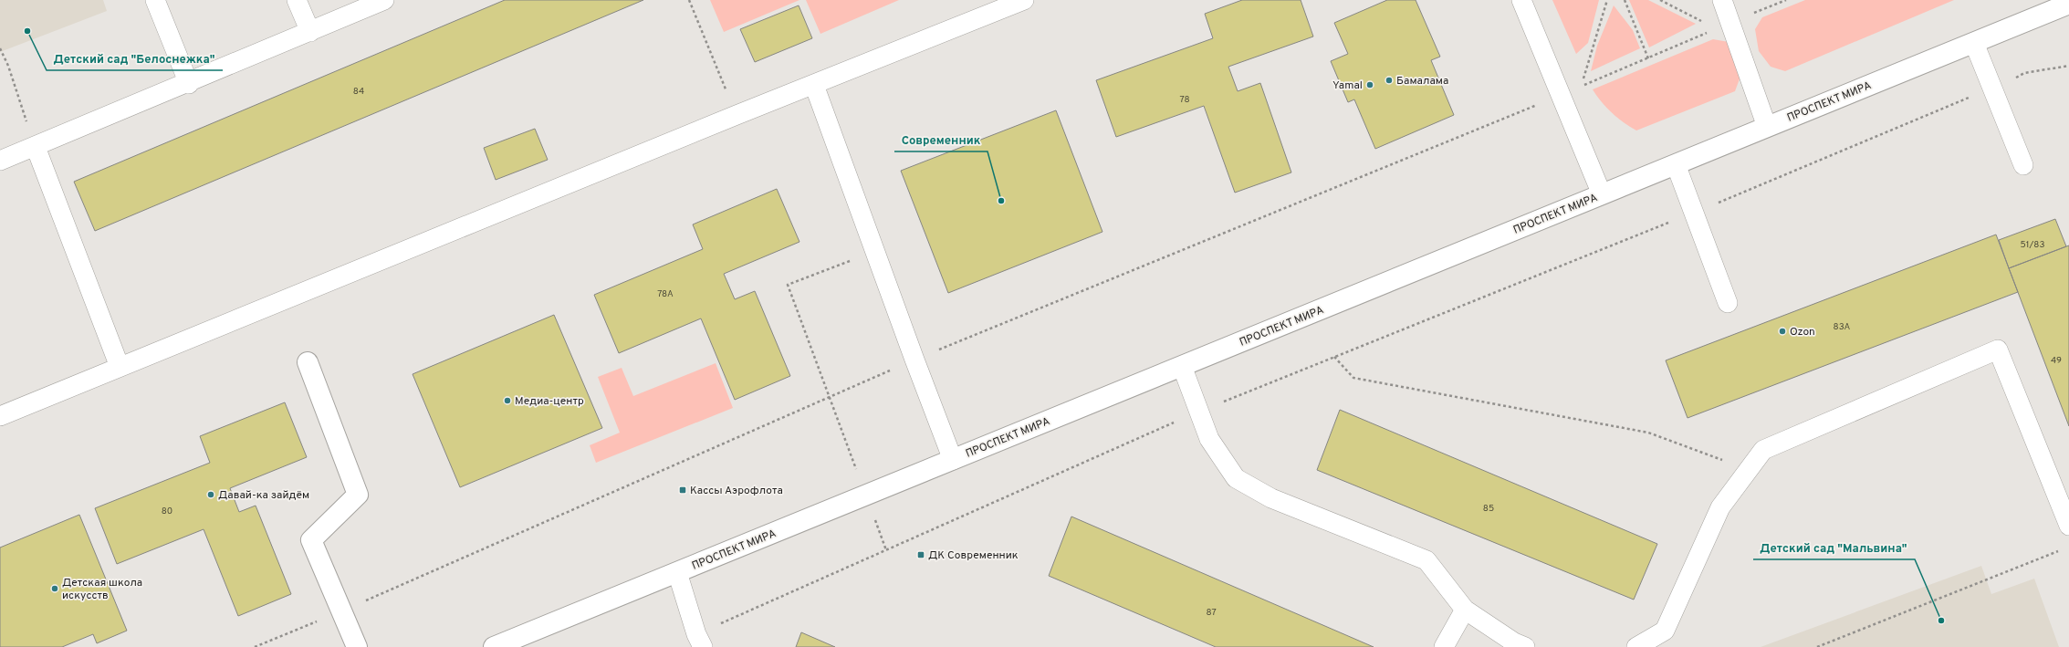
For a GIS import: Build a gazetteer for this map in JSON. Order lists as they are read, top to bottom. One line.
{"streets":{"main road":["ПРОСПЕКТ МИРА"]},"places":{"other":["Детский сад \"Белоснежка\"","Бамалама","Yamal","Современник","Ozon","Медиа-центр","Давай-ка зайдём","Детская школа искусств","Детский сад \"Мальвина\""],"transit":["Кассы Аэрофлота","ДК Современник"]},"house_numbers":["84","78","51/83","78А","83А","49","85","80","87"]}
